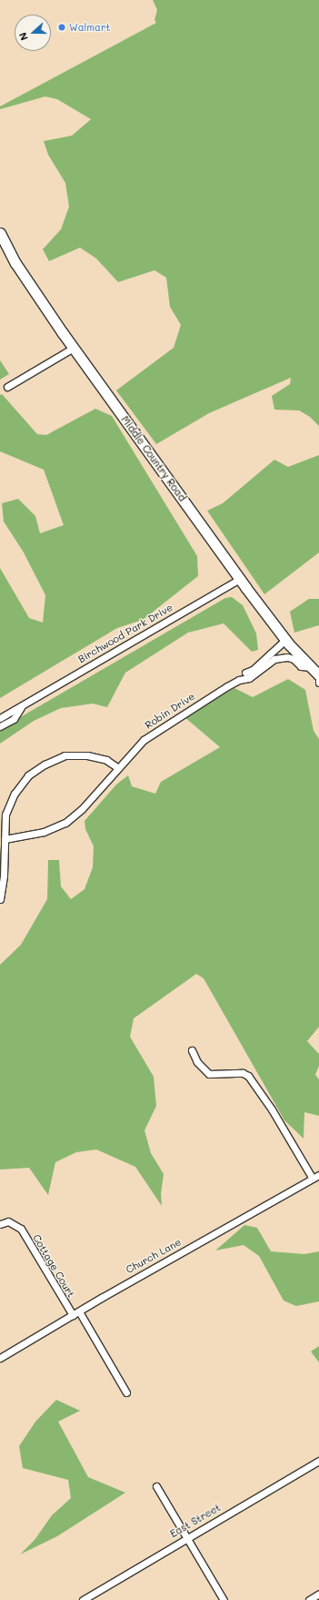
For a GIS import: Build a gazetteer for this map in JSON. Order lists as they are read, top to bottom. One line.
{"streets":{"main road":["Middle Country Road"],"street":["Birchwood Park Drive","Robin Drive","Church Lane","Cottage Court","East Street"]},"crossings":[["Middle Country Road","Birchwood Park Drive"],["Middle Country Road","Robin Drive"],["Church Lane","Cottage Court"]],"places":["Walmart"],"north":"left"}
